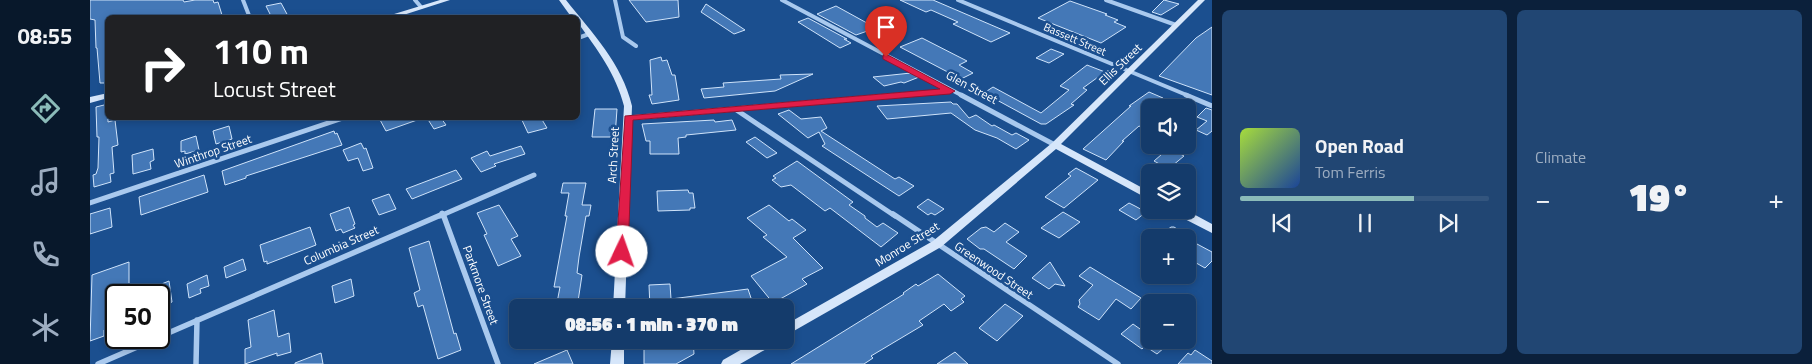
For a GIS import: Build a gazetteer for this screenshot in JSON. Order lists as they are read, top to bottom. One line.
{"streets":{"street":["Bassett Street","Ellis Street","Glen Street","Winthrop Street","Arch Street","Monroe Street","Columbia Street","Greenwood Street","Parkmore Street"]},"crossings":[["Bassett Street","Ellis Street"],["Ellis Street","Glen Street"],["Ellis Street","Monroe Street"],["Glen Street","Monroe Street"],["Monroe Street","Greenwood Street"],["Columbia Street","Parkmore Street"]],"page":{"tabs":"08:55","tile":"Climate","turn":["110 m","Locust Street"],"map_buttons":["+","−"],"song":["Open Road","Tom Ferris"],"heat":["−","19°","+"],"limit":"50","trip":"08:56 · 1 min · 370 m"}}
